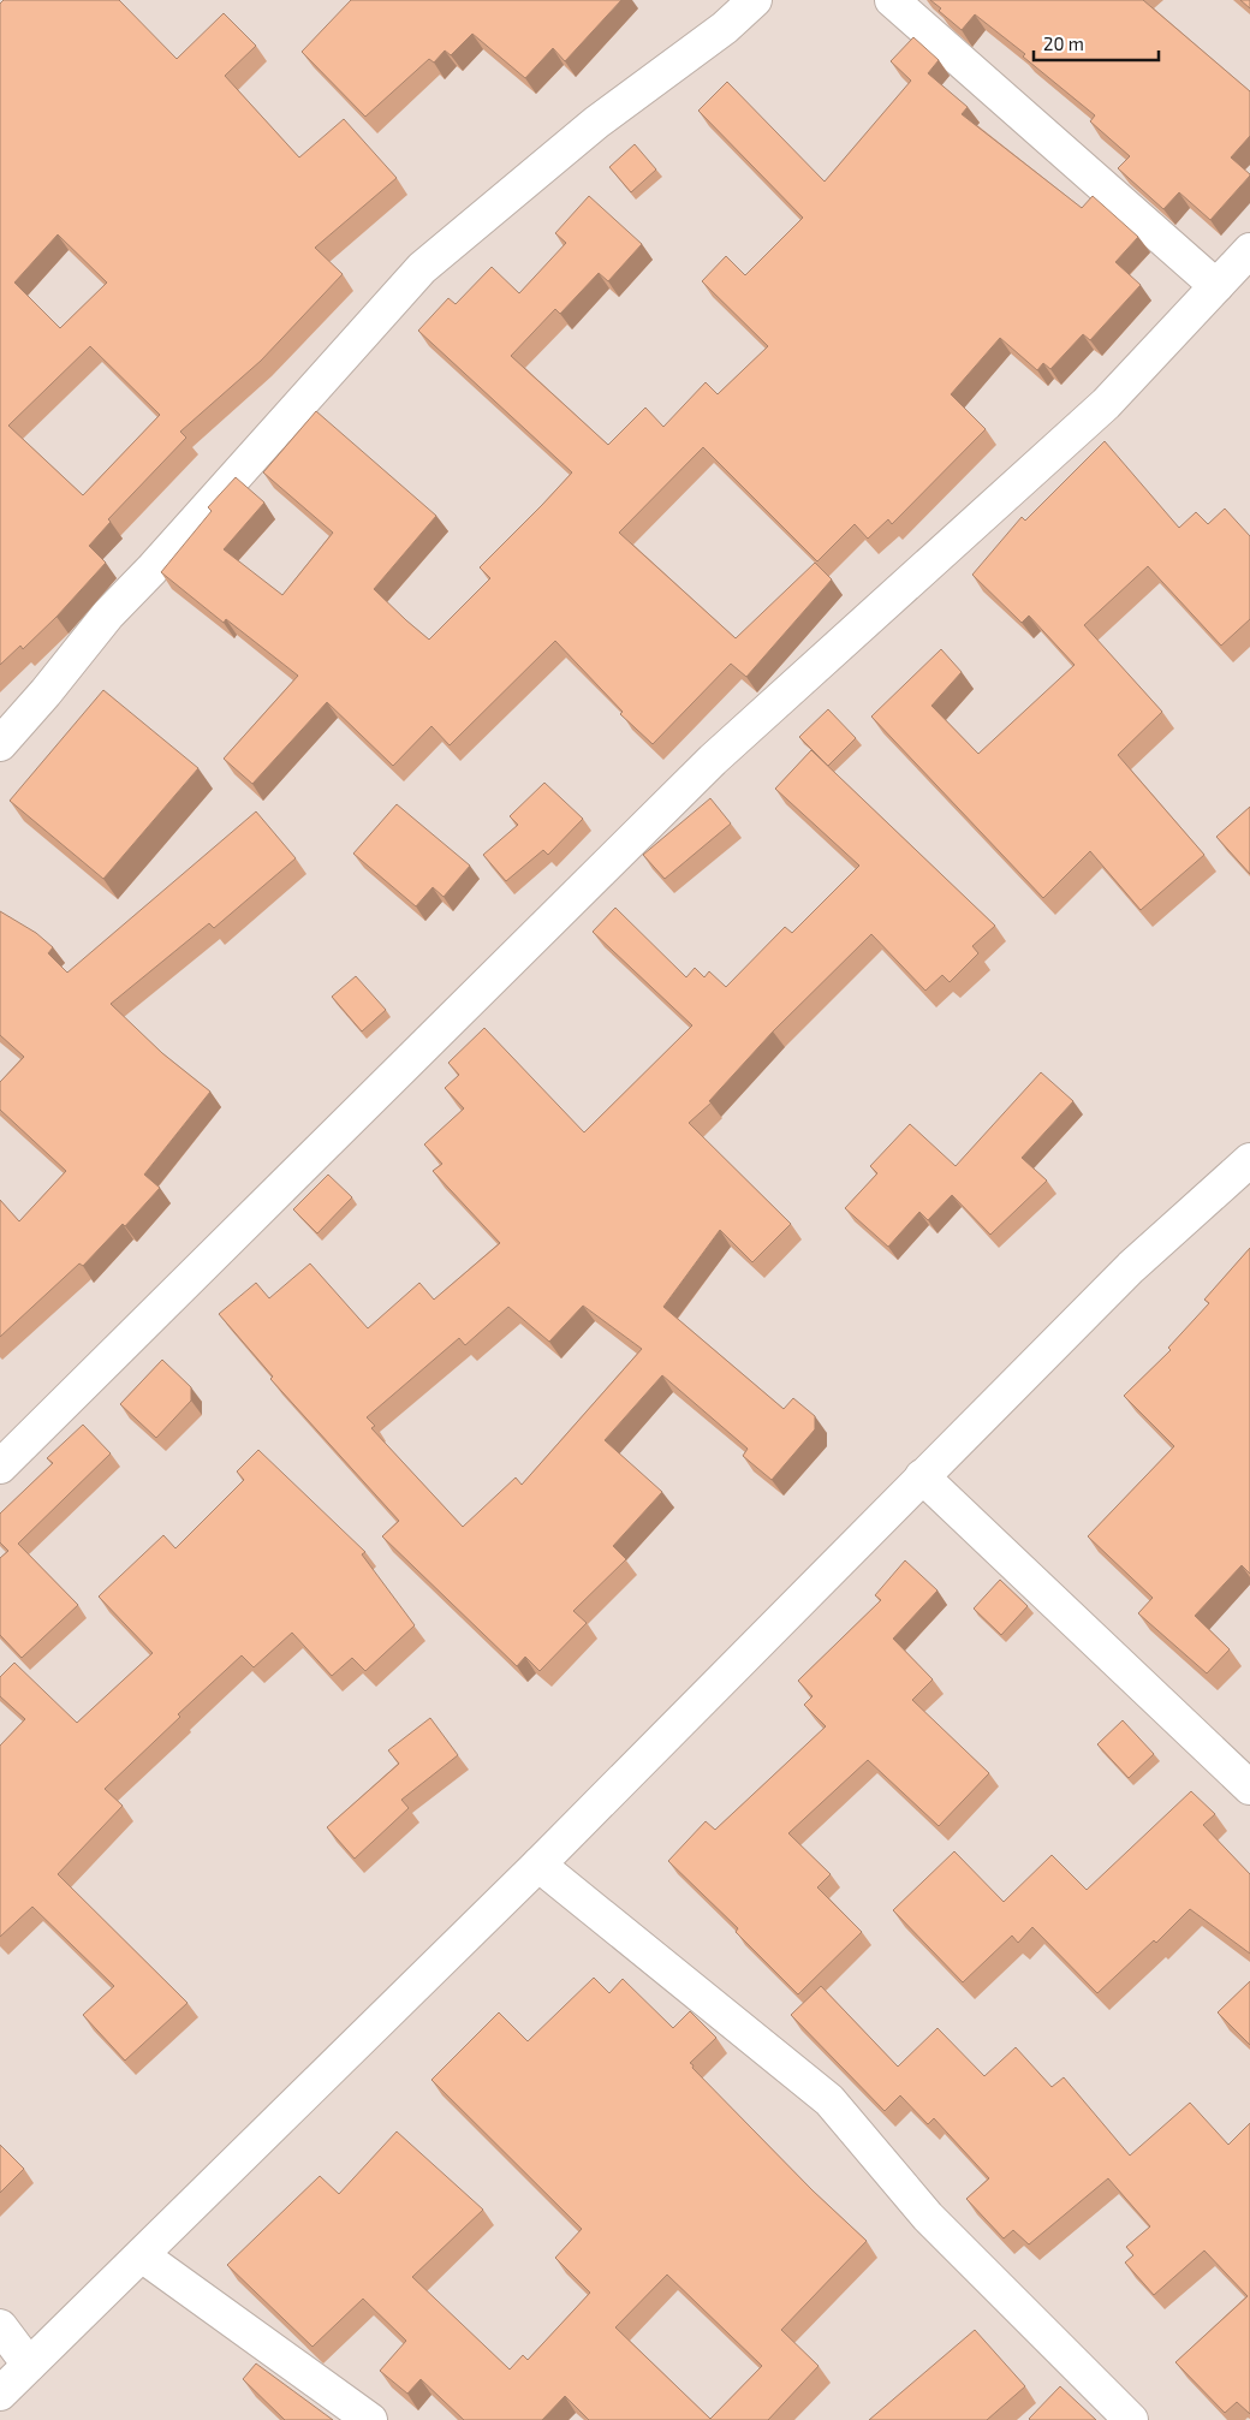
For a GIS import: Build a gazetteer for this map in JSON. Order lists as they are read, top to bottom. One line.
{"scale_bar":"20 m"}
